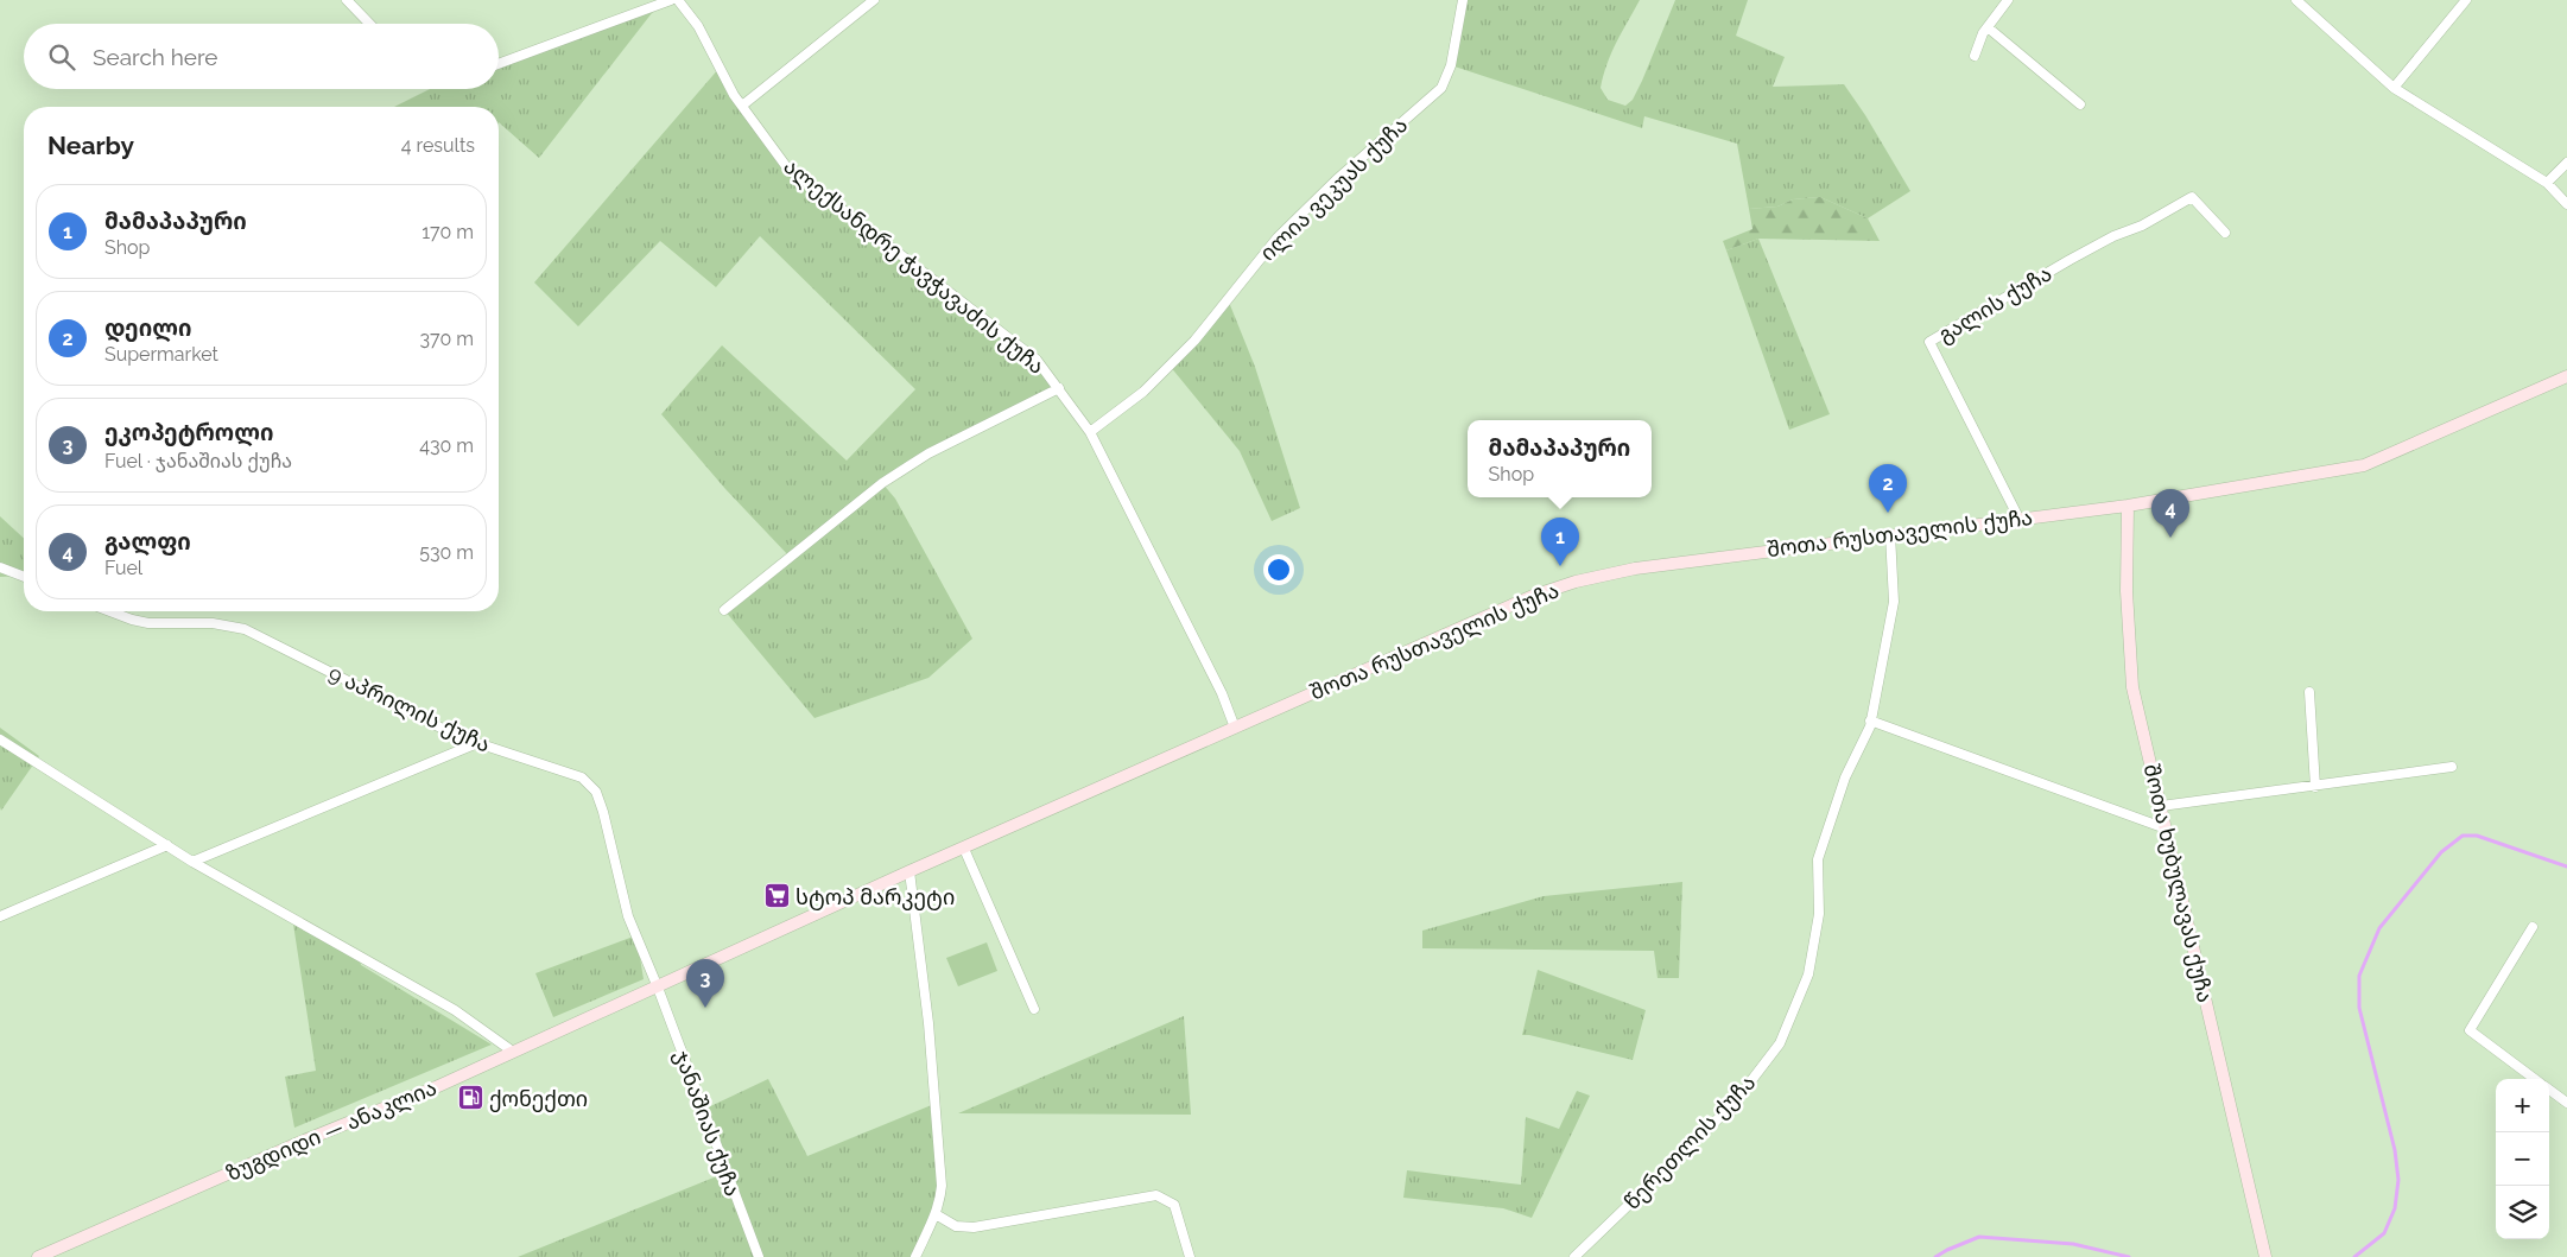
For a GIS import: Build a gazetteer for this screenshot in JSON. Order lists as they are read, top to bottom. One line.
{"streets":{"main road":["შოთა რუსთაველის ქუჩა","შოთა ხუბულავას ქუჩა","ზუგდიდი — ანაკლია"],"street":["ილია ვეკუას ქუჩა","ალექსანდრე ჭავჭავაძის ქუჩა","გალის ქუჩა","9 აპრილის ქუჩა","ჯანაშიას ქუჩა","წერეთლის ქუჩა"]},"crossings":[["ილია ვეკუას ქუჩა","ალექსანდრე ჭავჭავაძის ქუჩა"],["ალექსანდრე ჭავჭავაძის ქუჩა","შოთა რუსთაველის ქუჩა"],["გალის ქუჩა","შოთა რუსთაველის ქუჩა"],["შოთა რუსთაველის ქუჩა","9 აპრილის ქუჩა"],["შოთა რუსთაველის ქუჩა","შოთა ხუბულავას ქუჩა"],["შოთა რუსთაველის ქუჩა","ჯანაშიას ქუჩა"],["შოთა რუსთაველის ქუჩა","ზუგდიდი — ანაკლია"],["შოთა რუსთაველის ქუჩა","წერეთლის ქუჩა"],["9 აპრილის ქუჩა","ჯანაშიას ქუჩა"],["9 აპრილის ქუჩა","ზუგდიდი — ანაკლია"],["ჯანაშიას ქუჩა","ზუგდიდი — ანაკლია"]],"places":{"supermarket":["სტოპ მარკეტი"],"fuel station":["ქონექთი"]},"page":{"search":"Search here","heading":["Nearby","4 results"],"list":[{"mark":"1","name":"მამაპაპური","note":"Shop","value":"170 m"},{"mark":"2","name":"დეილი","note":"Supermarket","value":"370 m"},{"mark":"3","name":"ეკოპეტროლი","note":"Fuel · ჯანაშიას ქუჩა","value":"430 m"},{"mark":"4","name":"გალფი","note":"Fuel","value":"530 m"}],"popup":["მამაპაპური","Shop"],"pins":["2","4","1","3"],"map_buttons":["+","−"]}}
